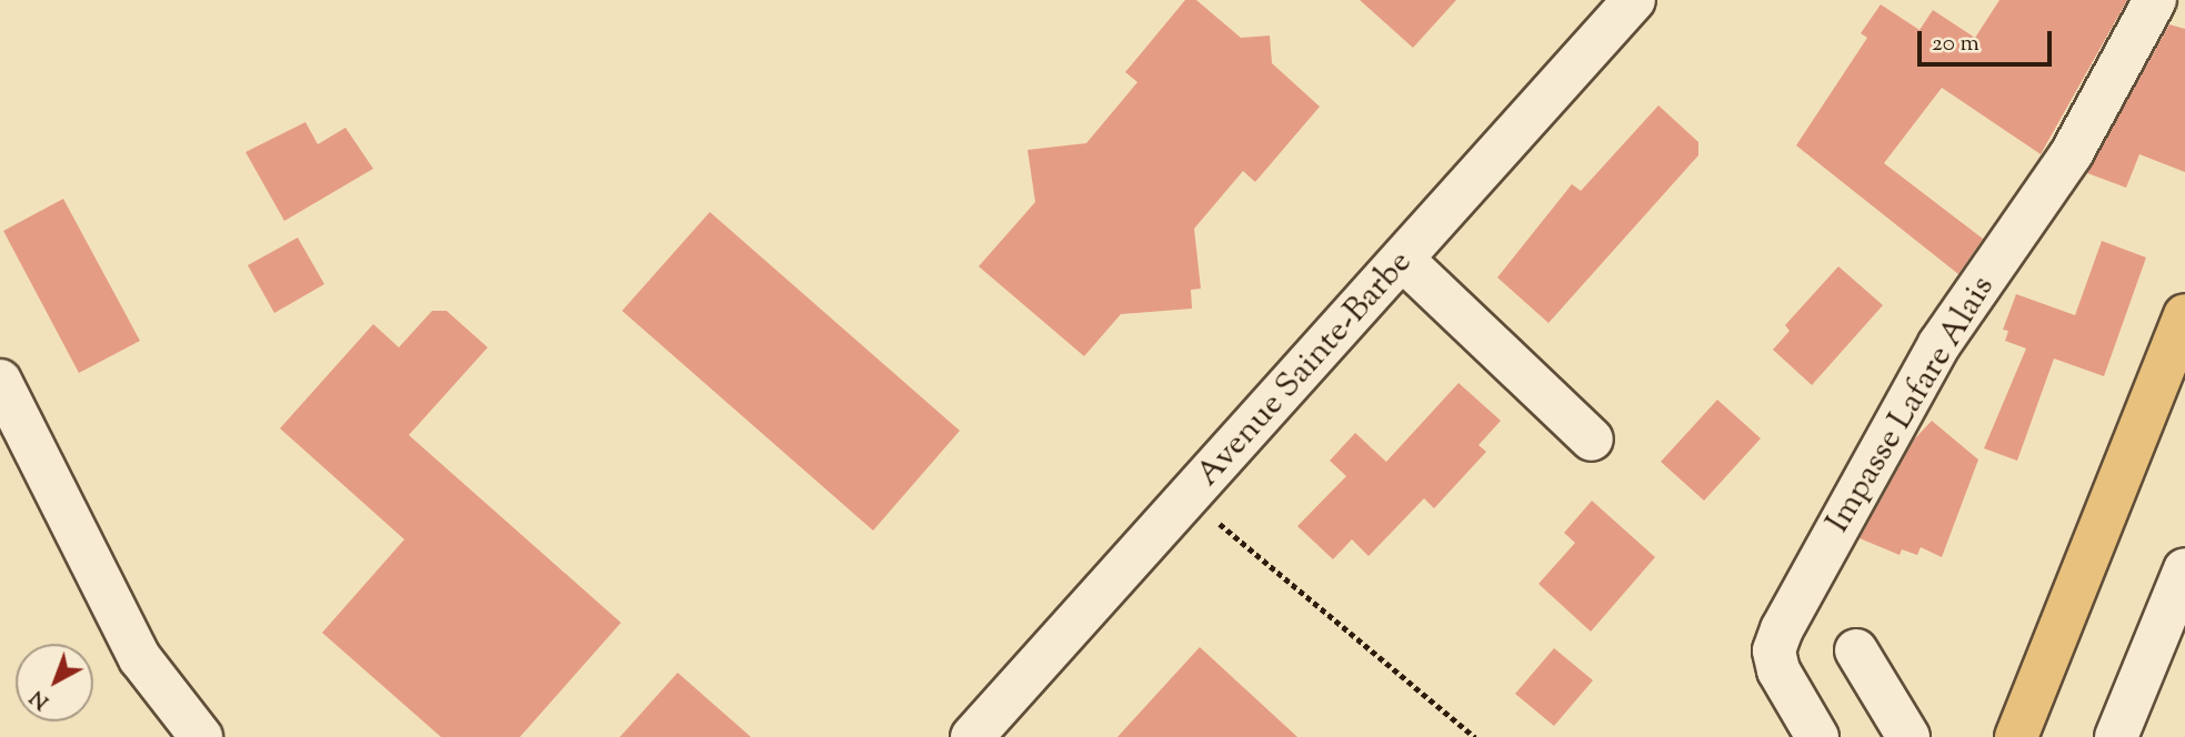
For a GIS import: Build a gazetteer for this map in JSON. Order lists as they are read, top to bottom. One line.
{"streets":{"street":["Avenue Sainte-Barbe","Impasse Lafare Alais"]},"scale_bar":"20 m","north":"bottom left"}
